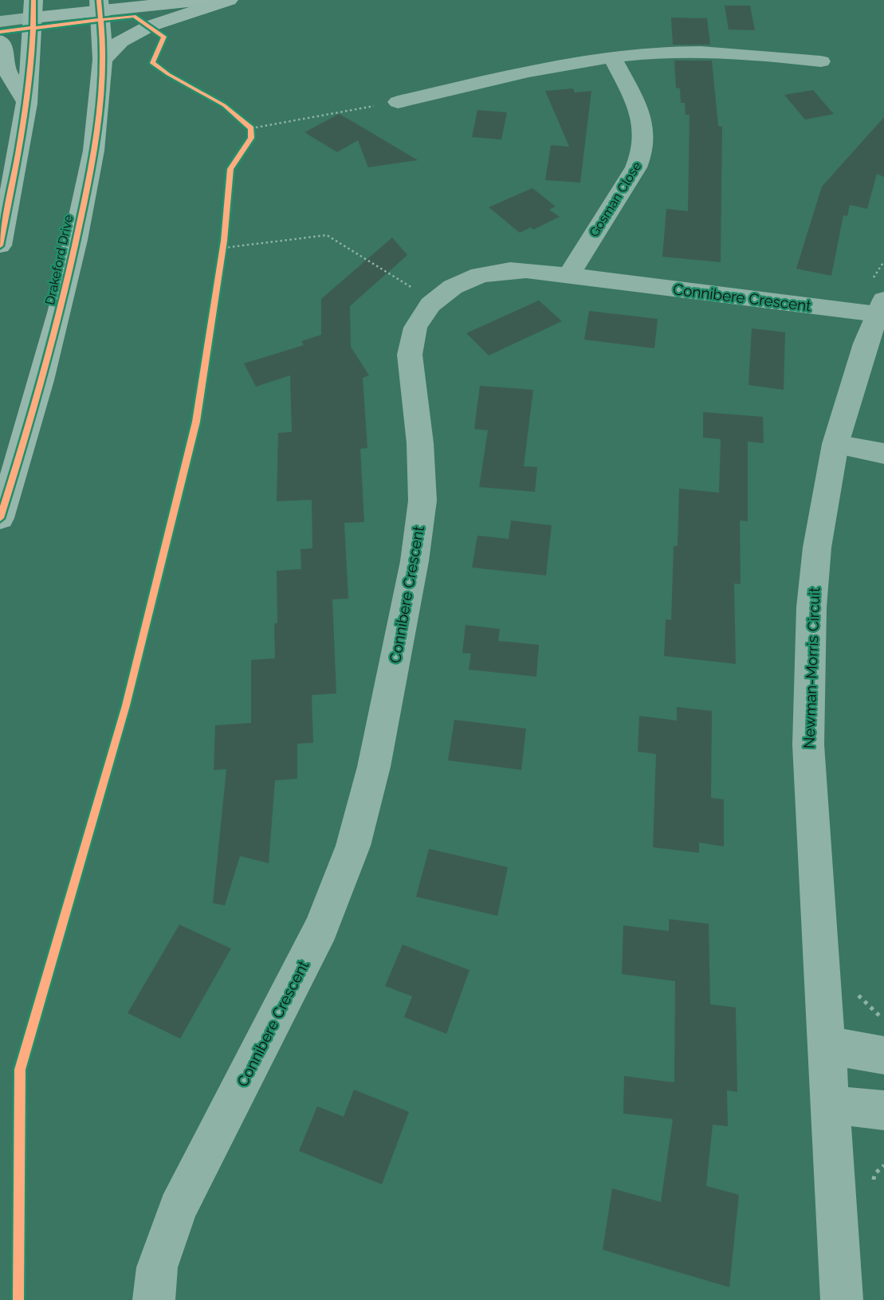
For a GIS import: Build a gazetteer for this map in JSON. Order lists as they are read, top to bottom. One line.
{"streets":{"highway":["Drakeford Drive"],"street":["Gosman Close","Connibere Crescent","Newman-Morris Circuit"]},"crossings":[["Gosman Close","Connibere Crescent"],["Connibere Crescent","Newman-Morris Circuit"]]}
